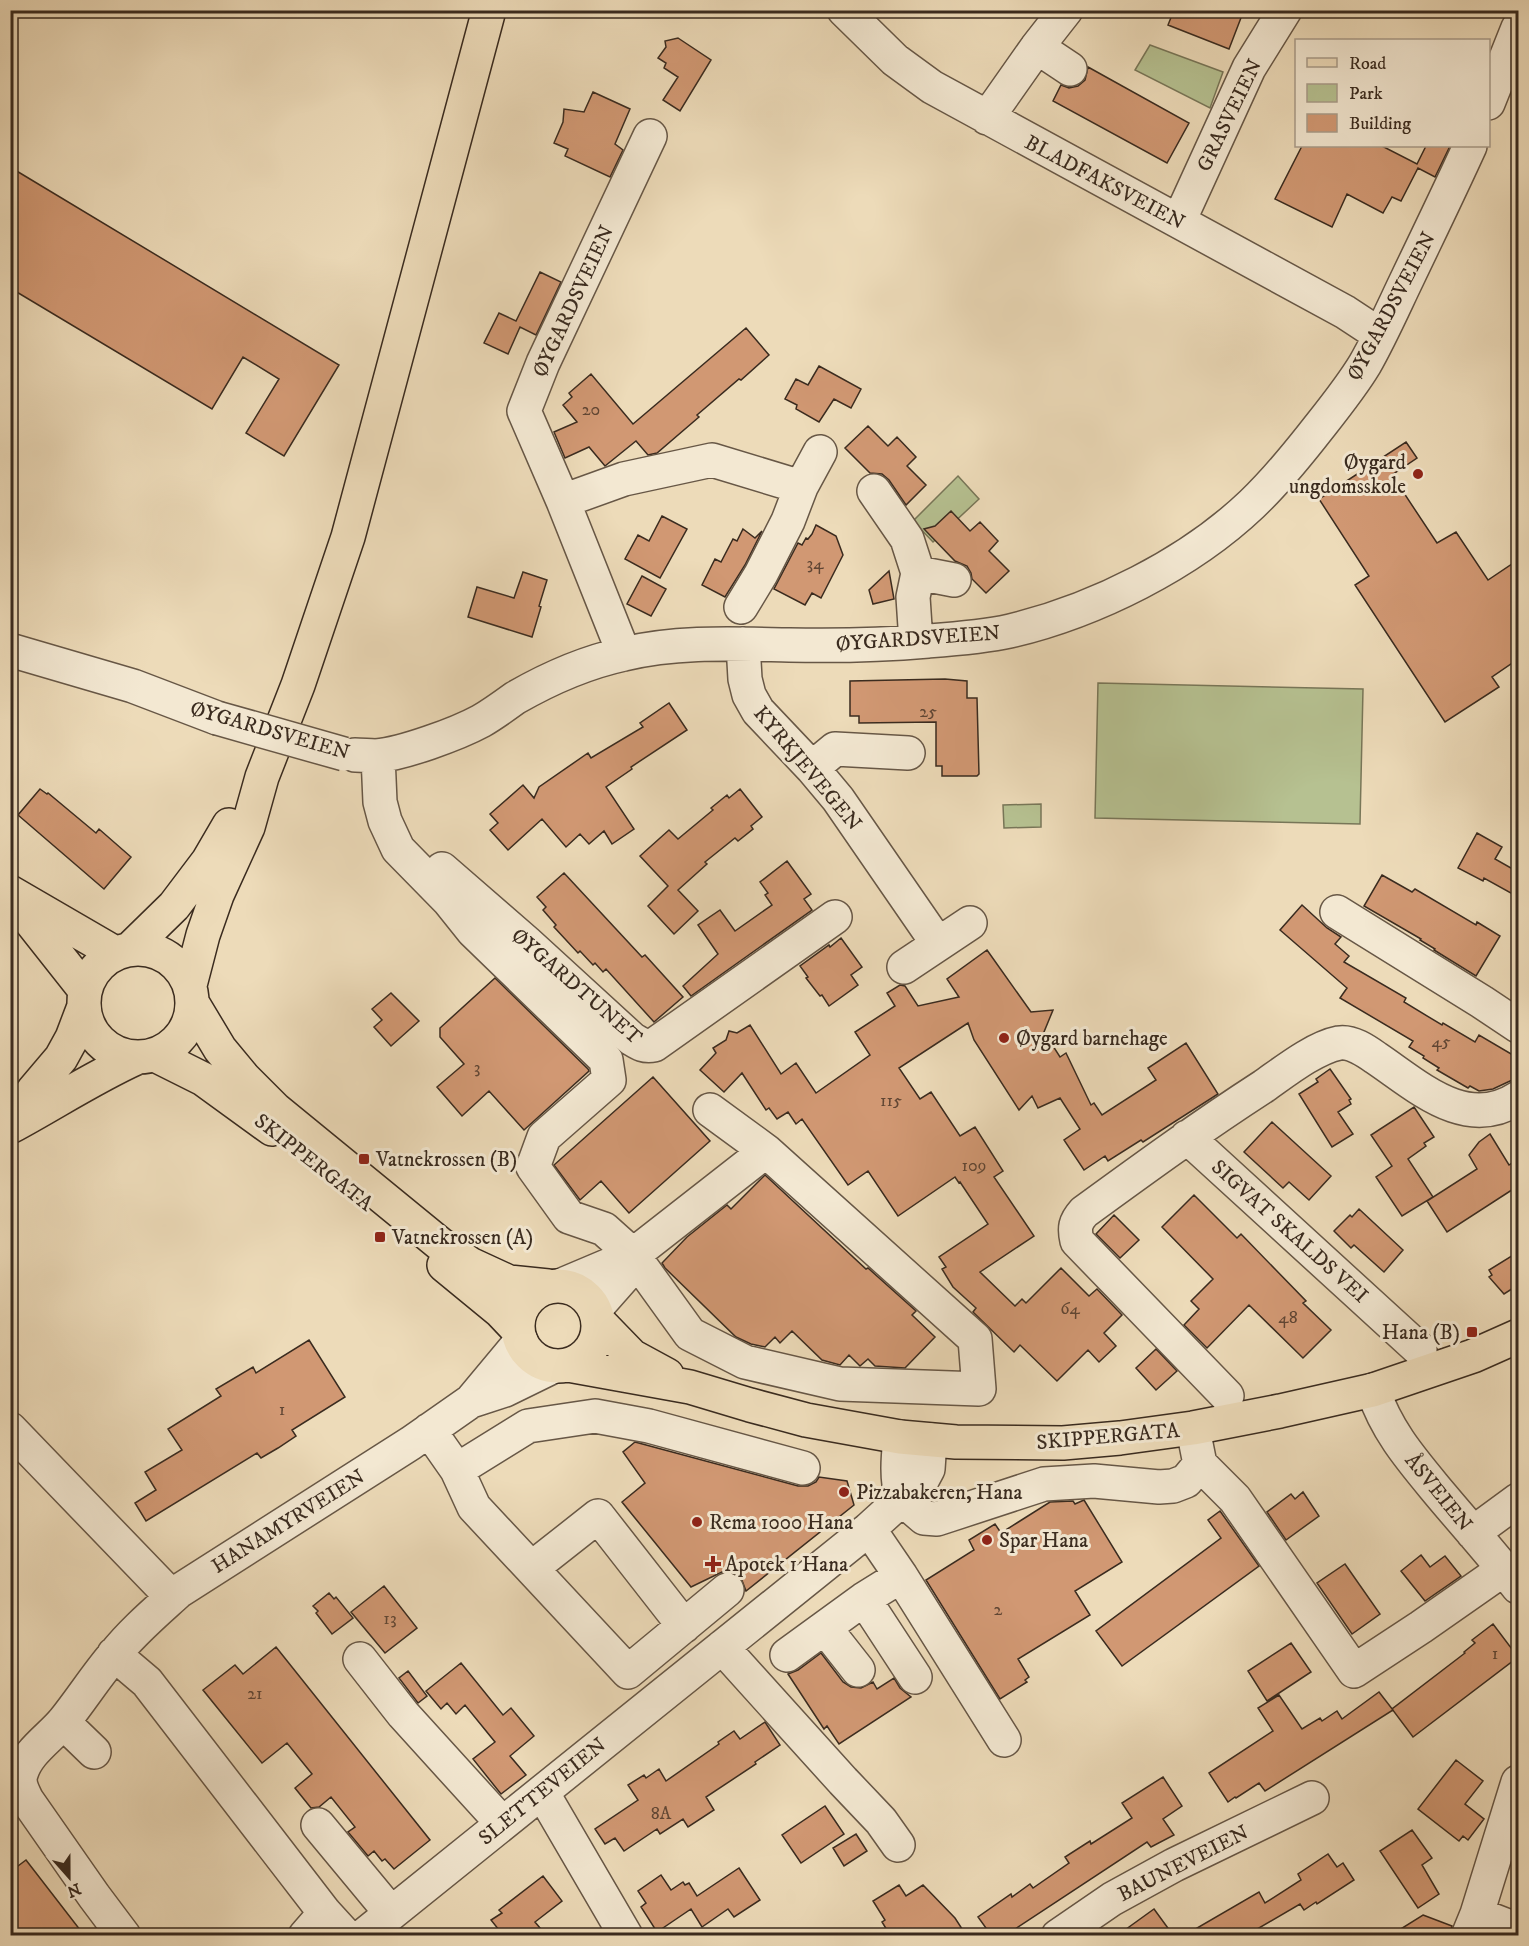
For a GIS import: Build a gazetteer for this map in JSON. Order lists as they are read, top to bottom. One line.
{"streets":{"main road":["SKIPPERGATA"],"street":["GRASVEIEN","BLADFAKSVEIEN","ØYGARDSVEIEN","KYRKJEVEGEN","ØYGARDTUNET","SIGVAT SKALDS VEI","ÅSVEIEN","HANAMYRVEIEN","SLETTEVEIEN","BAUNEVEIEN"]},"crossings":[["GRASVEIEN","BLADFAKSVEIEN"],["BLADFAKSVEIEN","ØYGARDSVEIEN"],["ØYGARDSVEIEN","KYRKJEVEGEN"],["SKIPPERGATA","ÅSVEIEN"],["SKIPPERGATA","HANAMYRVEIEN"]],"places":{"other":["Øygard ungdomsskole","Øygard barnehage","Pizzabakeren, Hana","Rema 1000 Hana","Spar Hana"],"transit":["Vatnekrossen (B)","Vatnekrossen (A)","Hana (B)"],"health":["Apotek 1 Hana"]},"house_numbers":["20","34","25","45","3","115","109","64","48","1","2","13","1","21","8A"],"legend":["Road","Park","Building"],"north":"bottom"}
